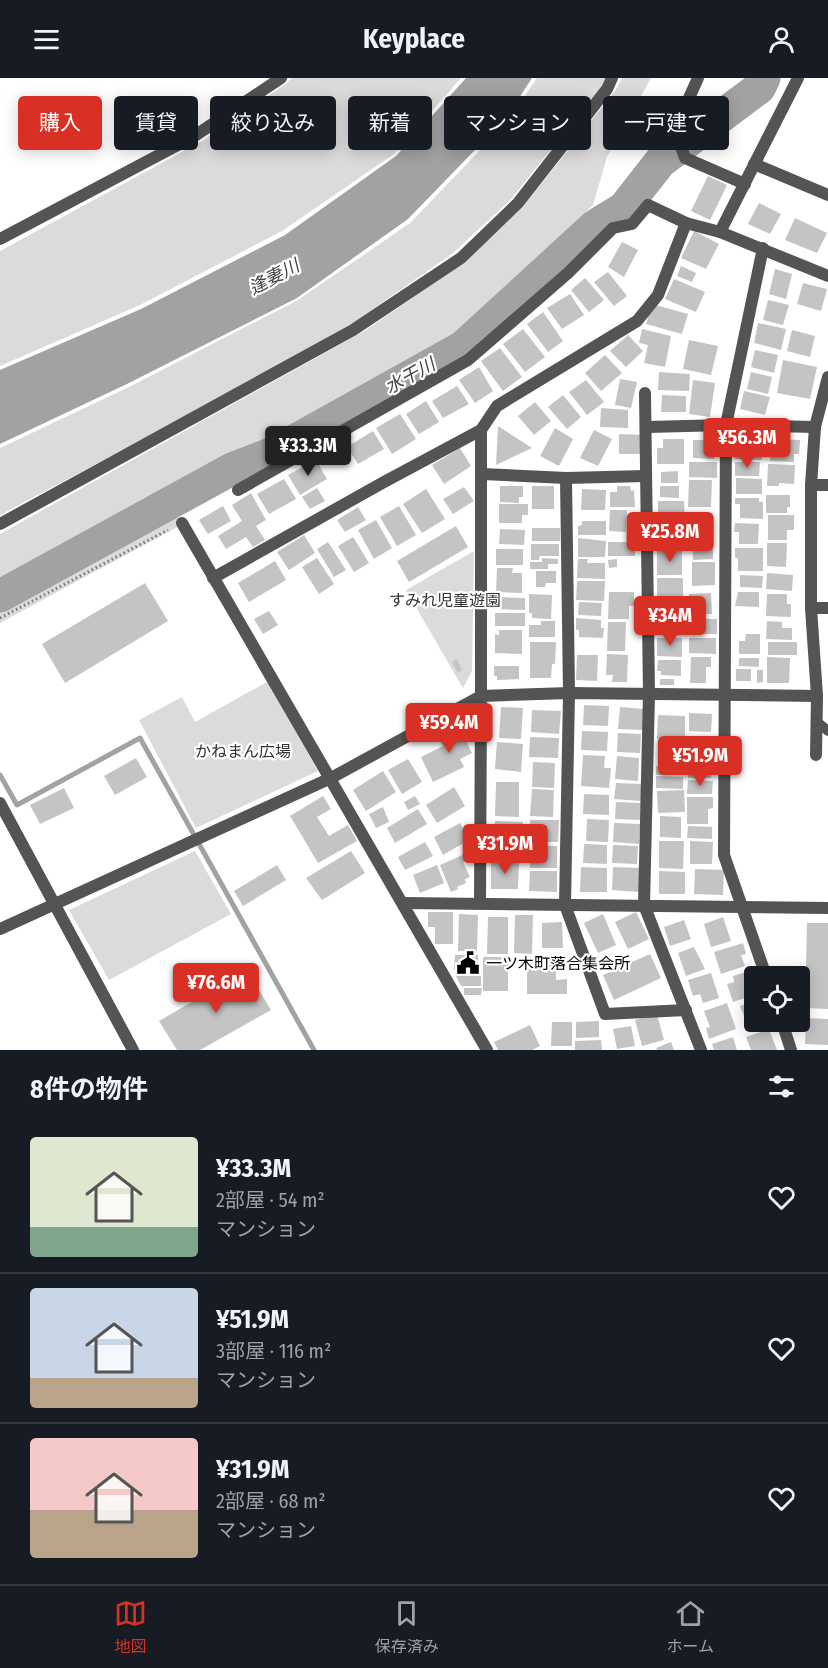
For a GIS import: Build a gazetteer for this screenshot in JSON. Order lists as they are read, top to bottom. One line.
{"water":["逢妻川","水干川"],"parks":["すみれ児童遊園","かねまん広場"],"places":{"public building":["一ツ木町落合集会所"]},"page":{"header":"Keyplace","chip":["購入","賃貸","絞り込み","新着","マンション","一戸建て"],"price":["¥56.3M","¥33.3M","¥25.8M","¥34M","¥59.4M","¥51.9M","¥31.9M","¥76.6M"],"heading":"8件の物件","list":[{"name":"¥33.3M","note":"2部屋 · 54 m² · マンション"},{"name":"¥51.9M","note":"3部屋 · 116 m² · マンション"},{"name":"¥31.9M","note":"2部屋 · 68 m² · マンション"}],"tabs":["地図","保存済み","ホーム"]}}
